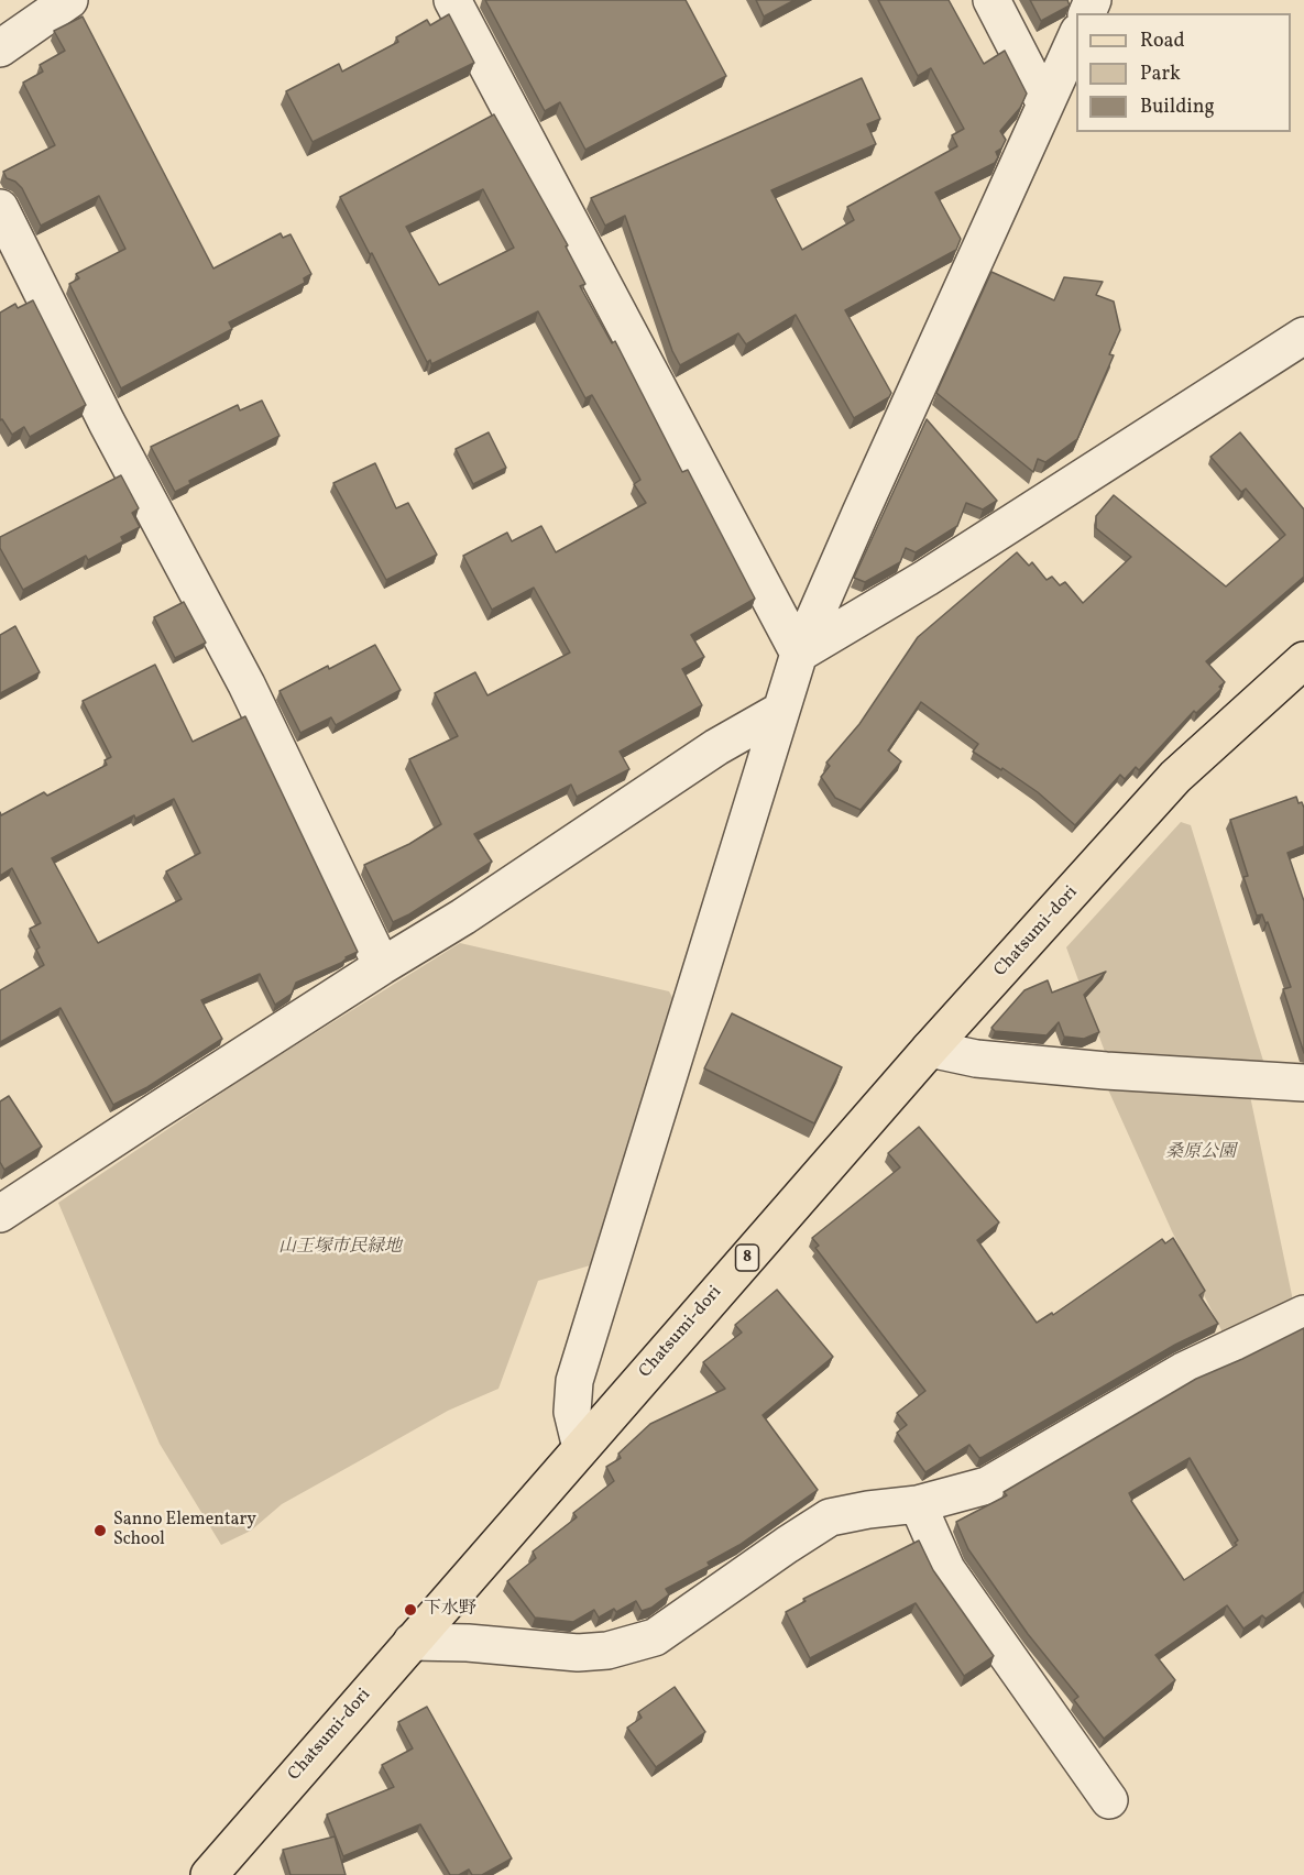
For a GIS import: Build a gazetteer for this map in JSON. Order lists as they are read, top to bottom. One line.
{"streets":{"main road":["Chatsumi-dori","8"]},"parks":["桑原公園","山王塚市民緑地"],"places":["Sanno Elementary School","下水野"],"legend":["Road","Park","Building"]}
